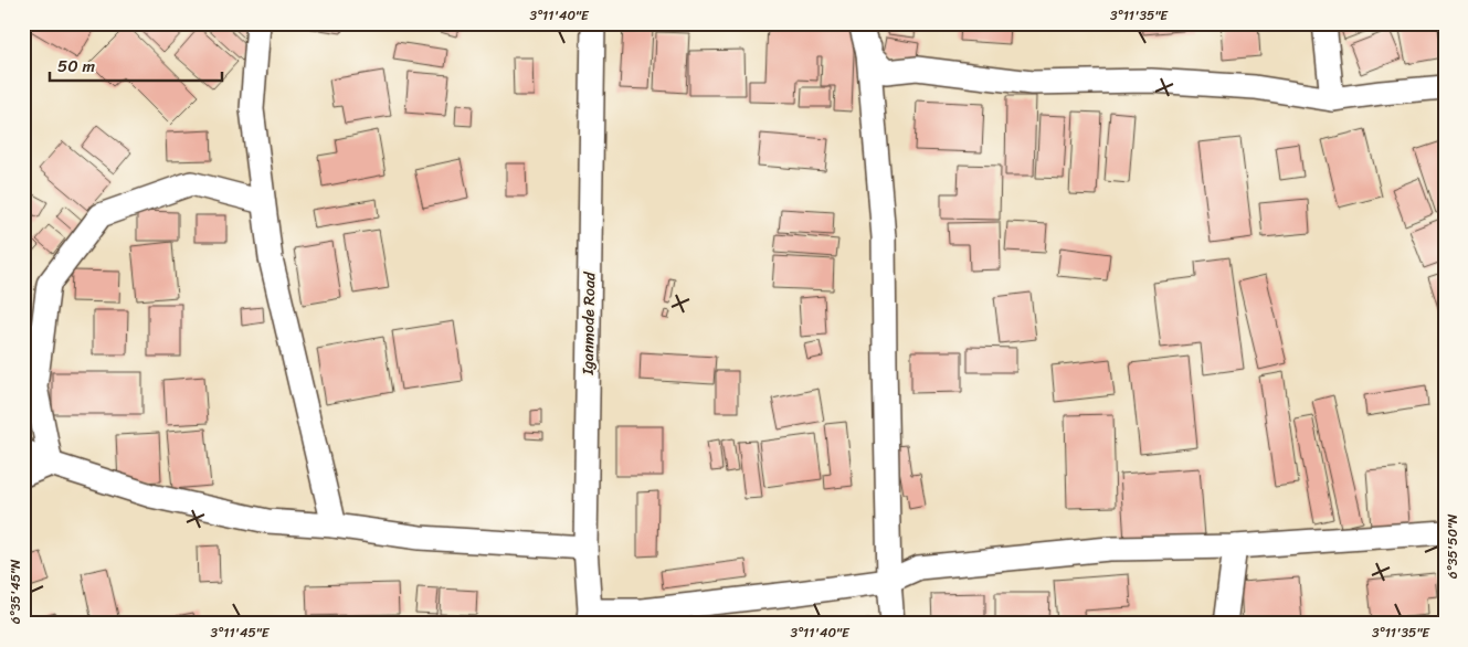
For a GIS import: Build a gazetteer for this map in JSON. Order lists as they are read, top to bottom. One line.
{"streets":{"street":["Iganmode Road"]},"scale_bar":"50 m","coordinates":["3°11'40\"E","3°11'35\"E","6°35'50\"N","6°35'45\"N","3°11'45\"E"]}
